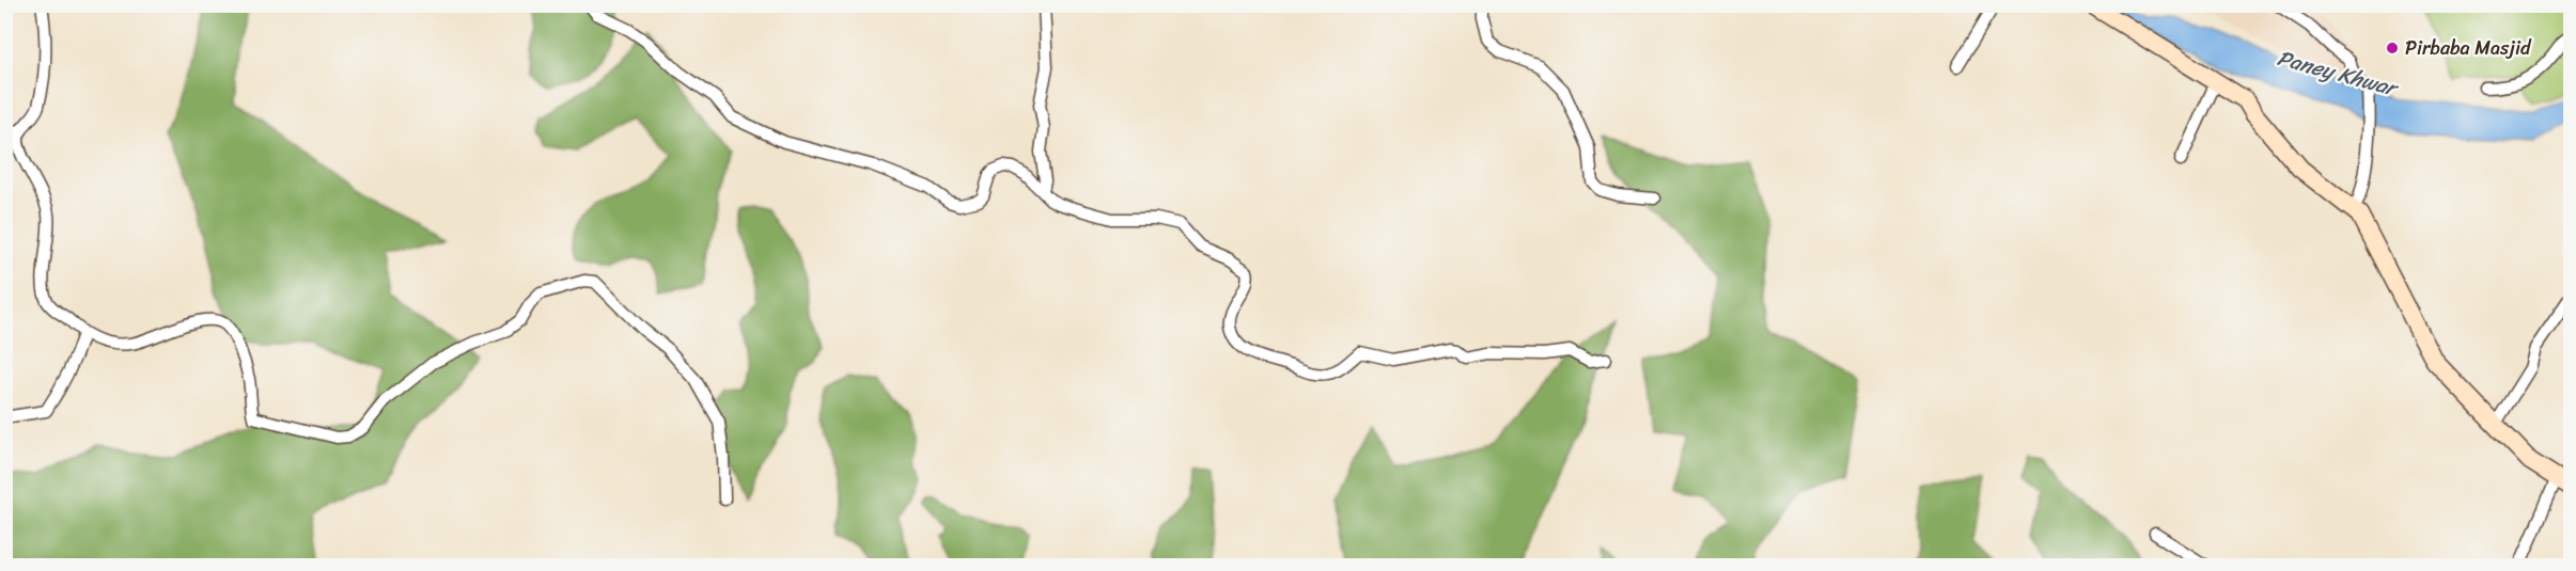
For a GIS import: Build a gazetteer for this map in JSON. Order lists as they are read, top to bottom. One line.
{"water":["Paney Khwar"],"places":["Pirbaba Masjid"]}
